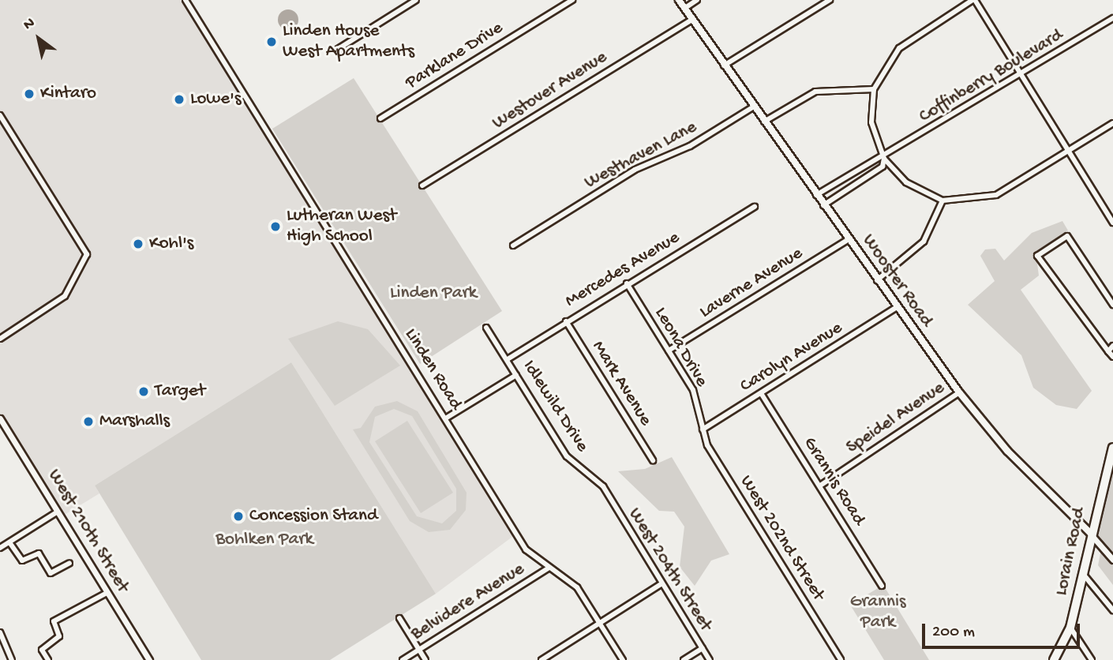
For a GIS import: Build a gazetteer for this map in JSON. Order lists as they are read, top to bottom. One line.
{"streets":{"main road":["Wooster Road","Lorain Road"],"street":["Parklane Drive","Coffinberry Boulevard","Westover Avenue","Westhaven Lane","Mercedes Avenue","Laverne Avenue","Leona Drive","Carolyn Avenue","Linden Road","Mark Avenue","Idlewild Drive","Speidel Avenue","Grannis Road","West 210th Street","West 202nd Street","West 204th Street","Belvidere Avenue"]},"crossings":[["Coffinberry Boulevard","Wooster Road"],["Westover Avenue","Wooster Road"],["Westhaven Lane","Wooster Road"],["Mercedes Avenue","Leona Drive"],["Mercedes Avenue","Mark Avenue"],["Mercedes Avenue","Idlewild Drive"],["Wooster Road","Laverne Avenue"],["Wooster Road","Carolyn Avenue"],["Wooster Road","Speidel Avenue"],["Wooster Road","Lorain Road"],["Laverne Avenue","Leona Drive"],["Leona Drive","Carolyn Avenue"],["Leona Drive","West 202nd Street"],["Carolyn Avenue","Grannis Road"],["Carolyn Avenue","West 202nd Street"],["Linden Road","Belvidere Avenue"],["Idlewild Drive","West 204th Street"],["Speidel Avenue","Grannis Road"]],"parks":["Linden Park","Bohlken Park","Grannis Park"],"places":["Linden House West Apartments","Kintaro","Lowe's","Lutheran West High School","Kohl's","Target","Marshalls","Concession Stand"],"scale_bar":"200 m","north":"top left"}
